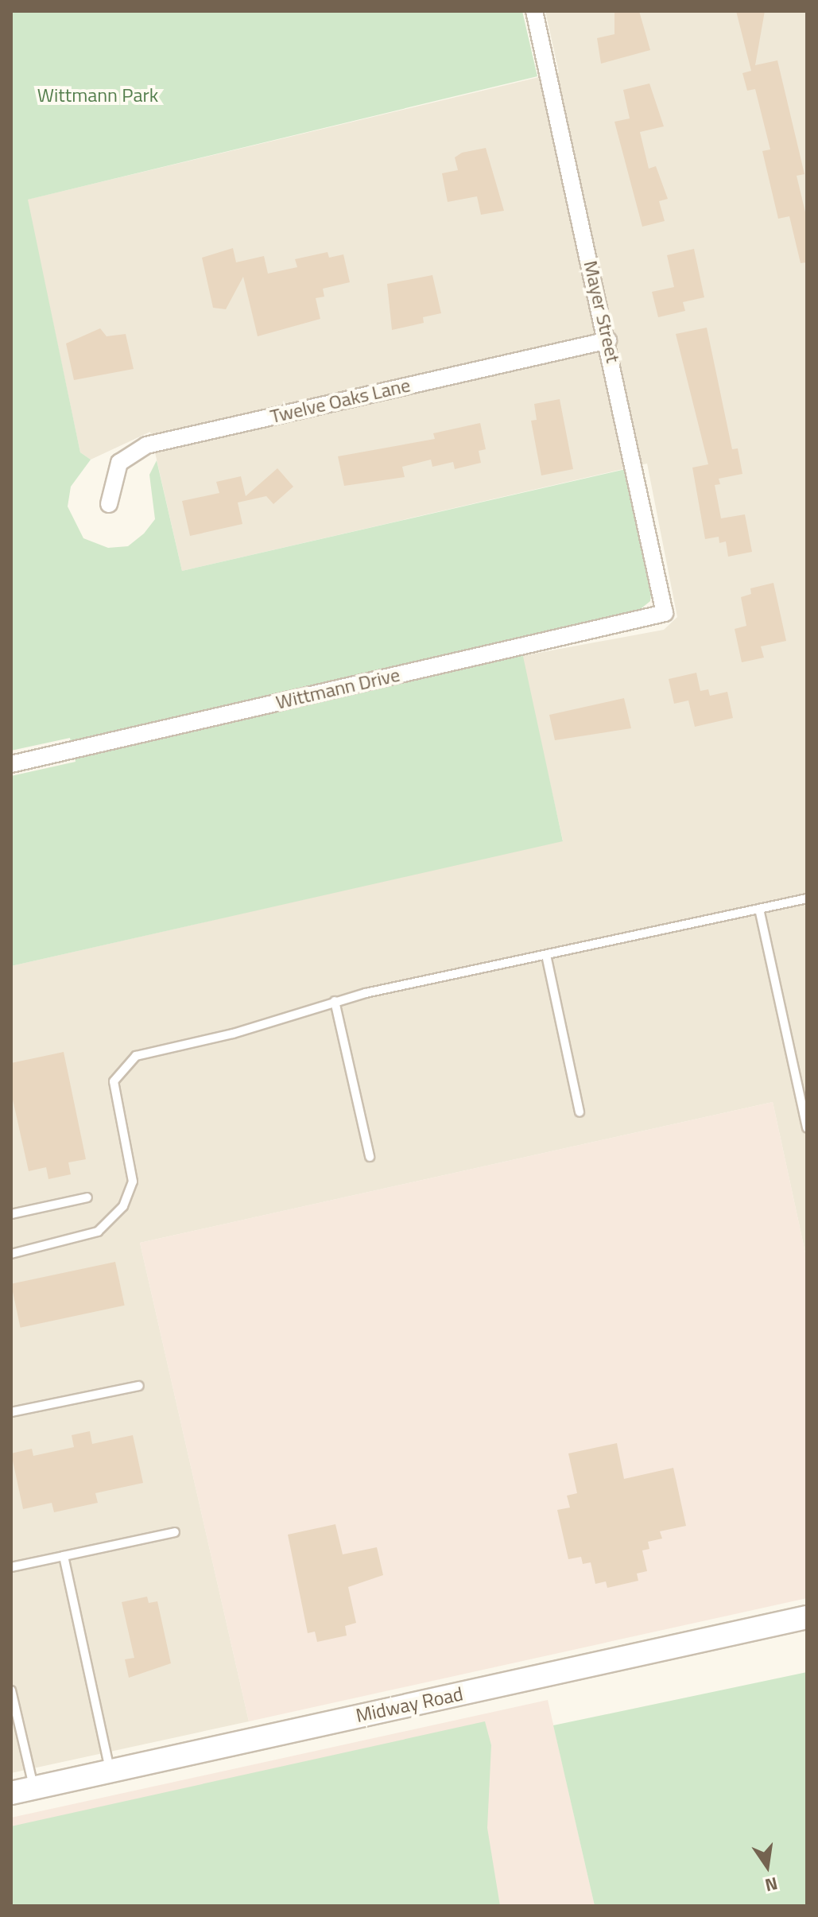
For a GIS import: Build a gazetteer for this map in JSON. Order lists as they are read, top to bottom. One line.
{"streets":{"main road":["Midway Road"],"street":["Mayer Street","Twelve Oaks Lane","Wittmann Drive"]},"crossings":[["Mayer Street","Twelve Oaks Lane"],["Mayer Street","Wittmann Drive"]],"parks":["Wittmann Park"],"north":"bottom"}
